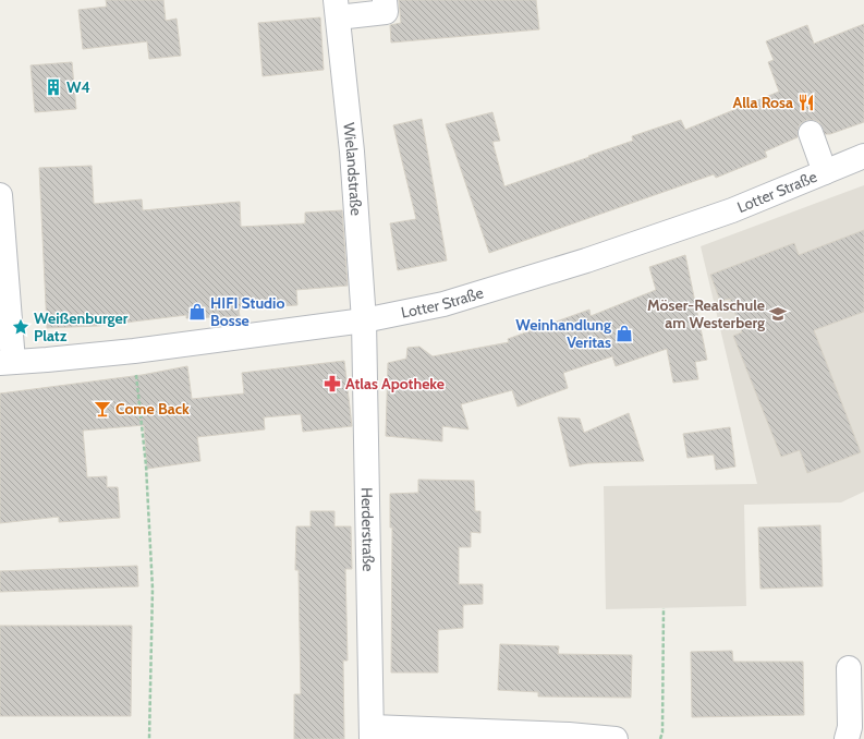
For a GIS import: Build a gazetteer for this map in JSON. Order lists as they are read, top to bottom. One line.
{"streets":{"street":["Wielandstraße","Lotter Straße","Herderstraße"]},"crossings":[["Wielandstraße","Lotter Straße"],["Wielandstraße","Herderstraße"],["Lotter Straße","Herderstraße"]],"places":{"building":["W4"],"restaurant":["Alla Rosa"],"shop":["HIFI Studio Bosse","Weinhandlung Veritas"],"school or university":["Möser-Realschule am Westerberg"],"place":["Weißenburger Platz"],"pharmacy":["Atlas Apotheke"],"bar":["Come Back"]}}
